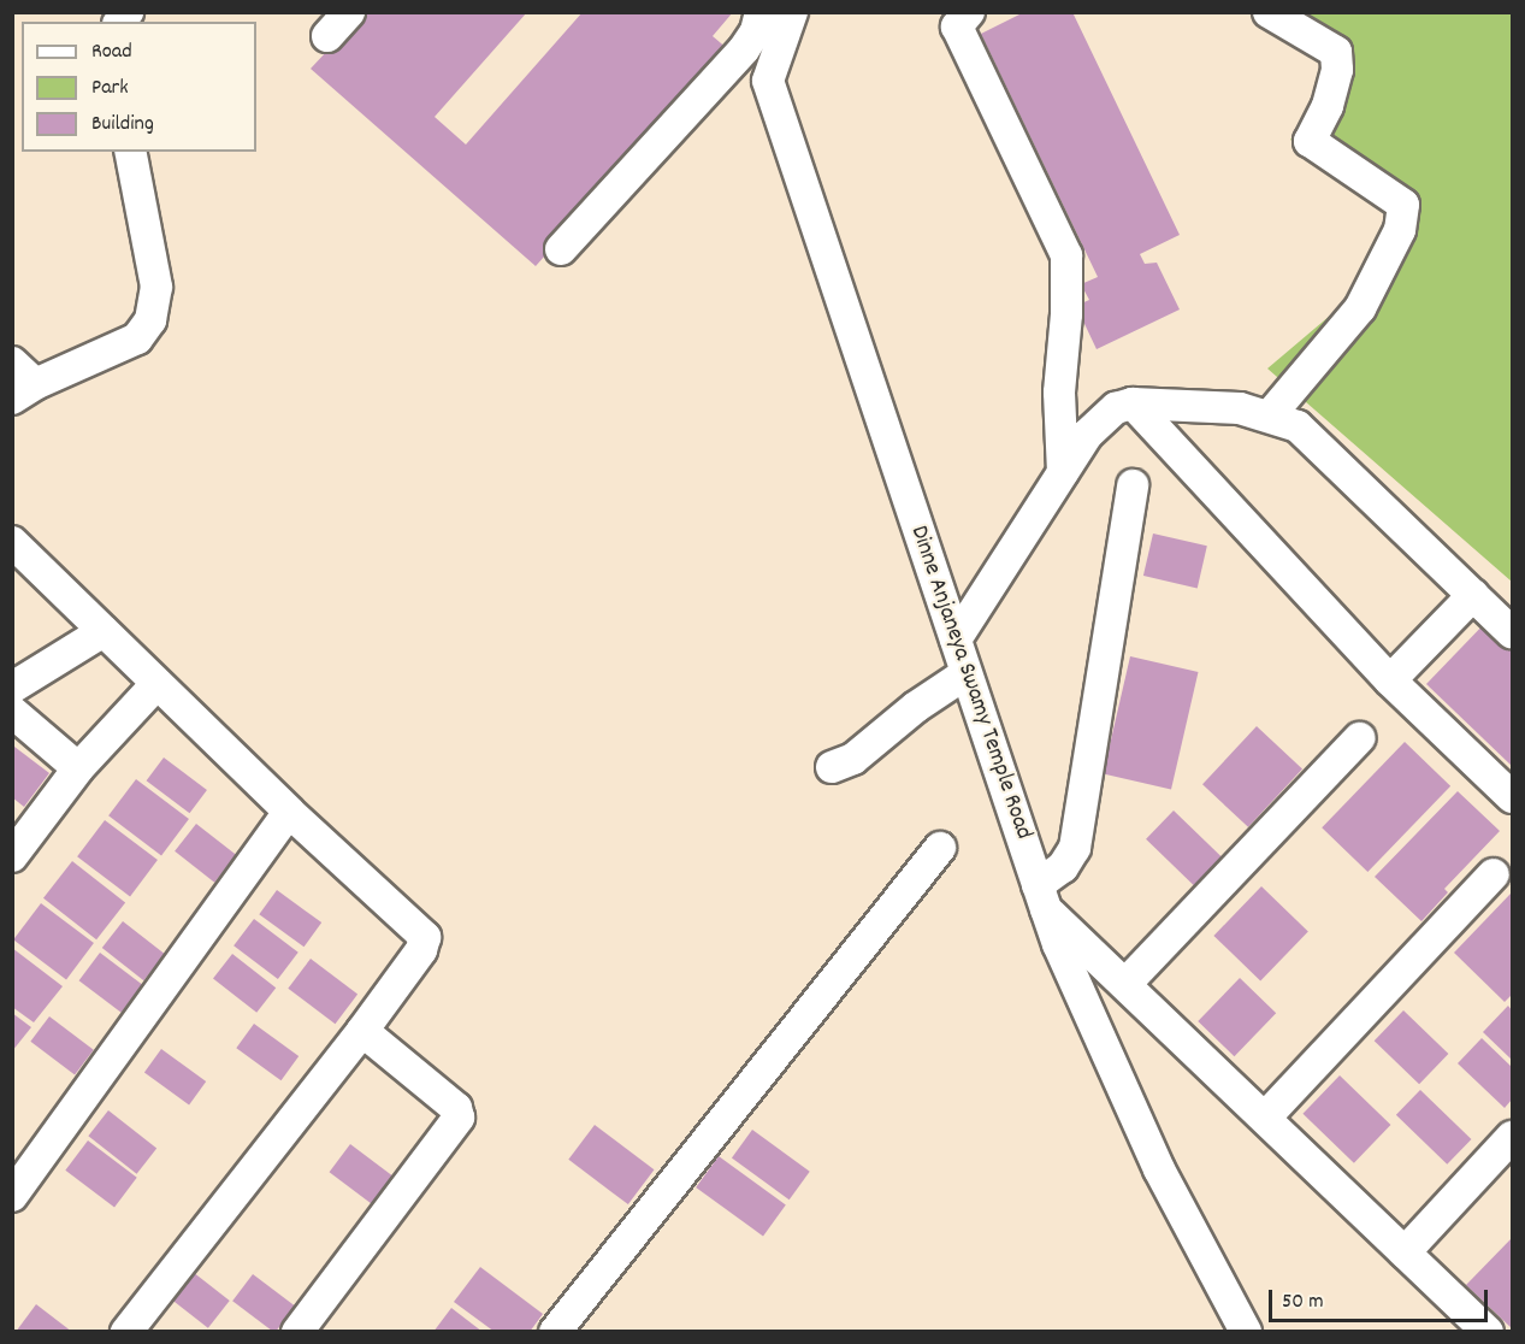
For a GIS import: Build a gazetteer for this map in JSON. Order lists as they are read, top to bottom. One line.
{"streets":{"street":["Dinne Anjaneya Swamy Temple Road"]},"legend":["Road","Park","Building"],"scale_bar":"50 m"}
